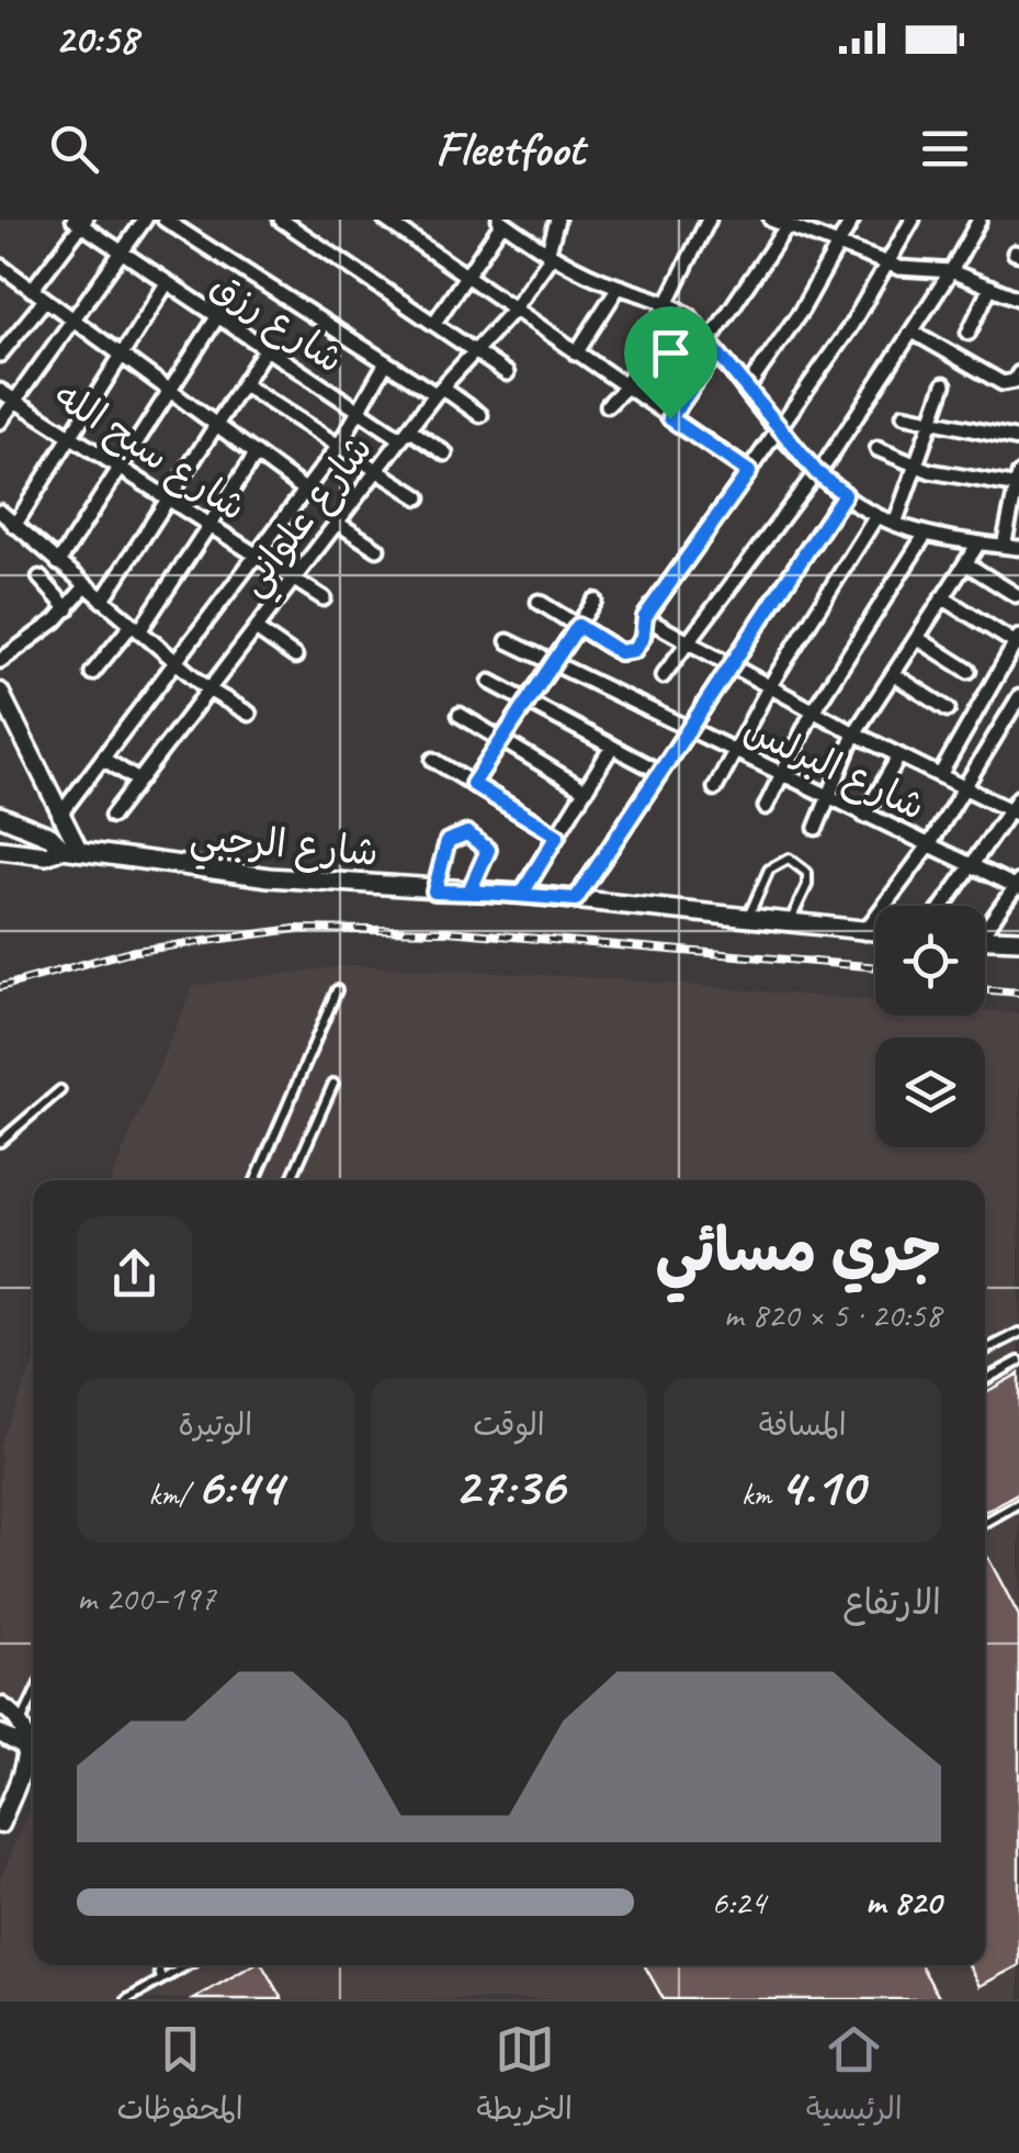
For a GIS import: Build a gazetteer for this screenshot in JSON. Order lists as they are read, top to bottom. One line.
{"streets":{"main road":["شارع الرجبي"],"street":["شارع رزق","شارع سبح الله","شارع علواني","شارع البرلس"]},"crossings":[["شارع رزق","شارع علواني"],["شارع سبح الله","شارع علواني"]],"page":{"status":"20:58","header":"Fleetfoot","heading":["جري مسائي","20:58 · 5 × 820 m"],"stats":[["المسافة","4.10 km"],["الوقت","27:36"],["الوتيرة","6:44 /km"]],"chart":["الارتفاع","197–200 m"],"list":[{"name":"820 m","note":"6:24"}],"tabs":["الرئيسية","الخريطة","المحفوظات"]}}
